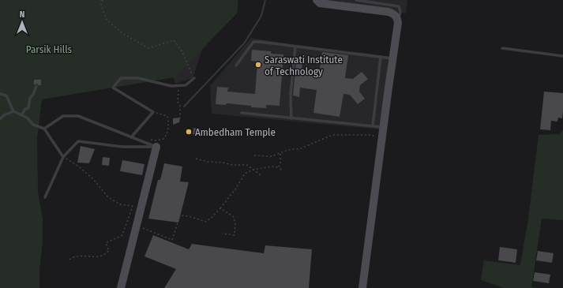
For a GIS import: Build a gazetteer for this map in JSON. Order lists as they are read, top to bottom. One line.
{"parks":["Parsik Hills"],"places":["Saraswati Institute of Technology","Ambedham Temple"],"north":"top"}
